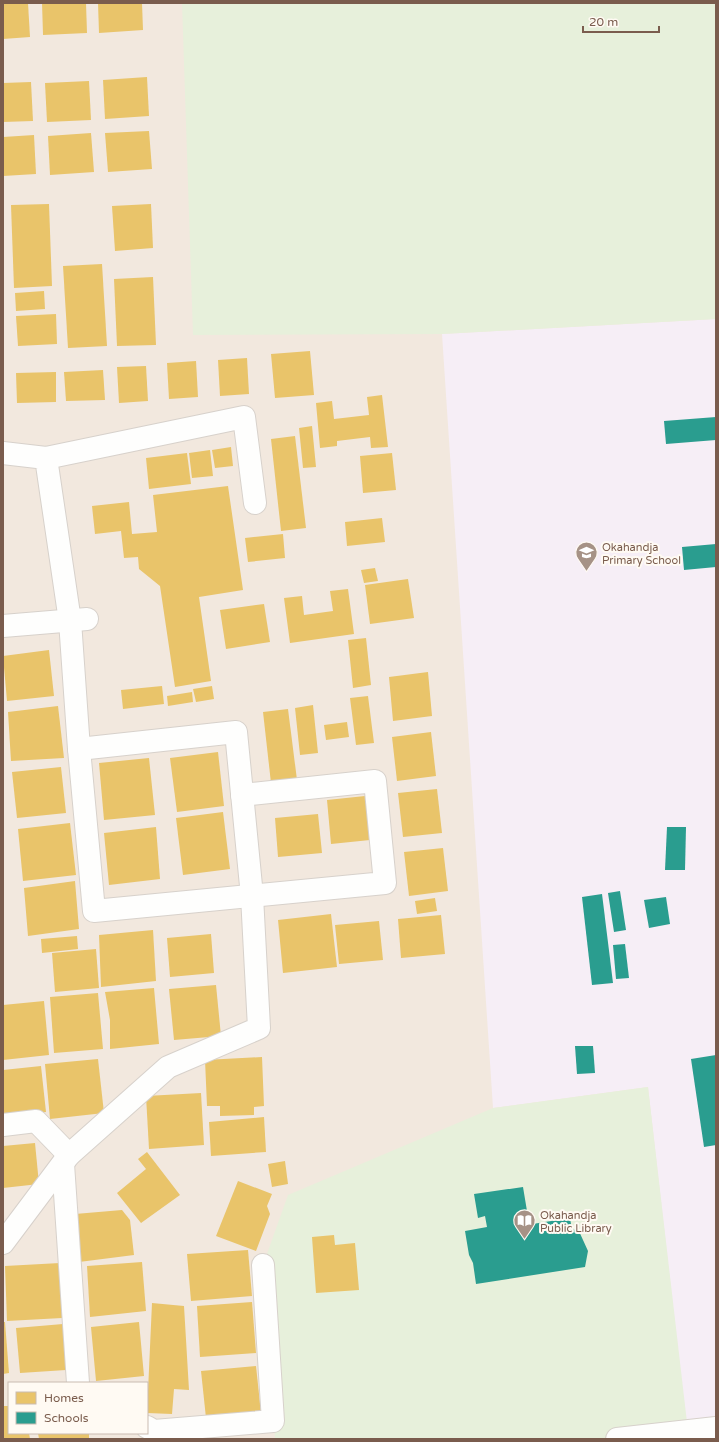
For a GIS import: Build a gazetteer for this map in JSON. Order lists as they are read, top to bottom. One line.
{"places":{"school or university":["Okahandja Primary School"],"library":["Okahandja Public Library"]},"legend":["Homes","Schools"],"scale_bar":"20 m"}
